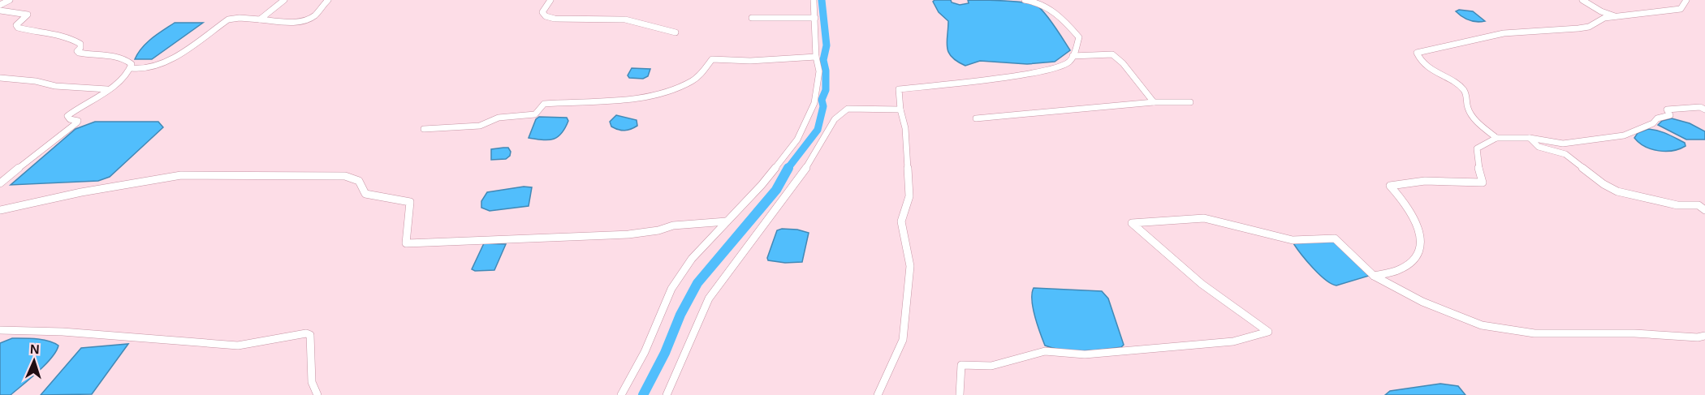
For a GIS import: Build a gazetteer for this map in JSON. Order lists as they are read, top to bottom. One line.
{"north":"top"}
